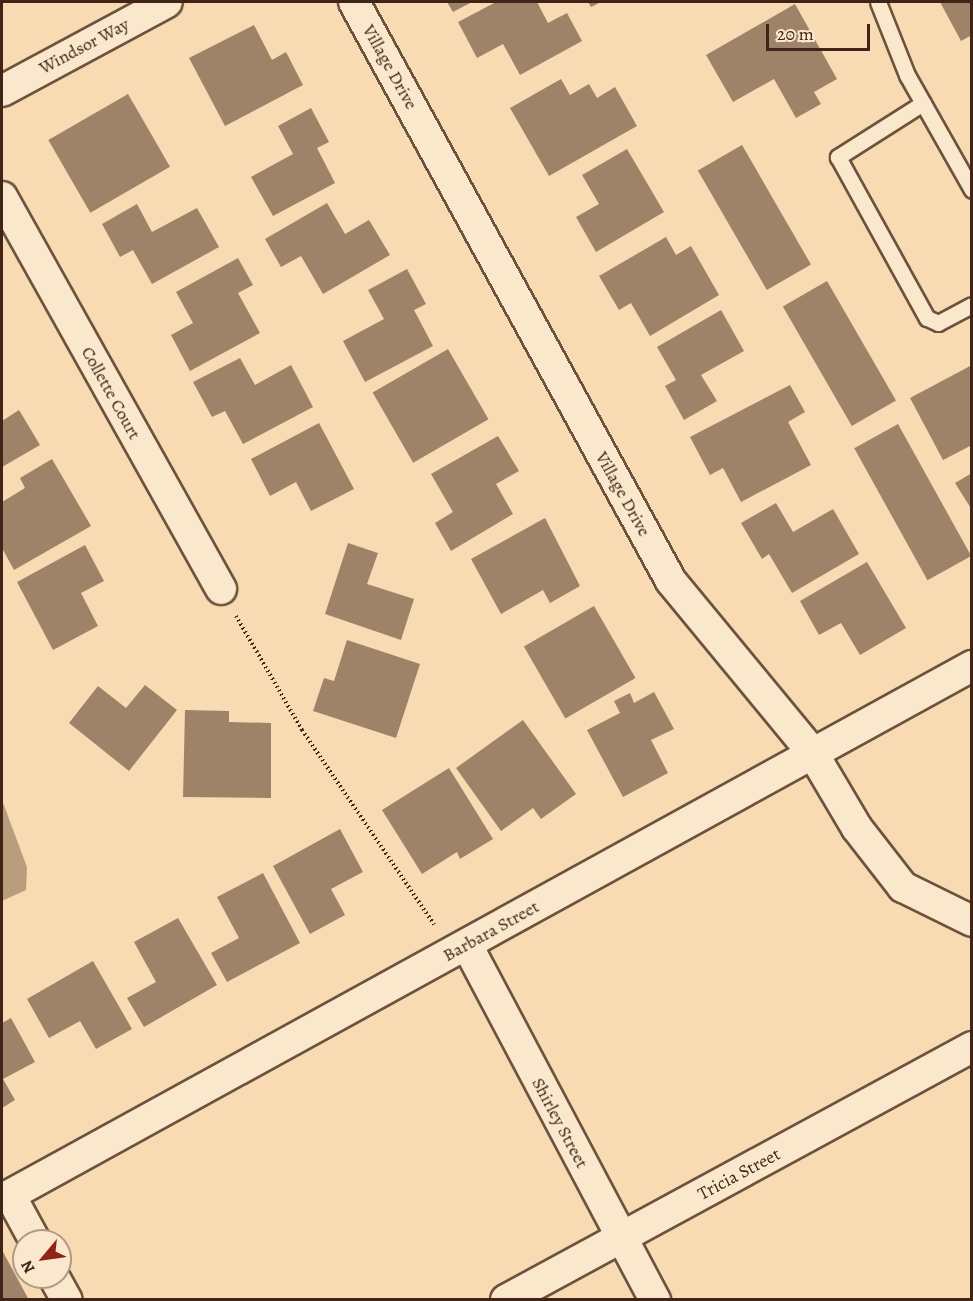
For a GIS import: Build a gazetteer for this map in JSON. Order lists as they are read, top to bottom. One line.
{"streets":{"street":["Windsor Way","Village Drive","Collette Court","Barbara Street","Shirley Street","Tricia Street"]},"crossings":[["Village Drive","Barbara Street"],["Barbara Street","Shirley Street"],["Shirley Street","Tricia Street"]],"scale_bar":"20 m","north":"bottom left"}
